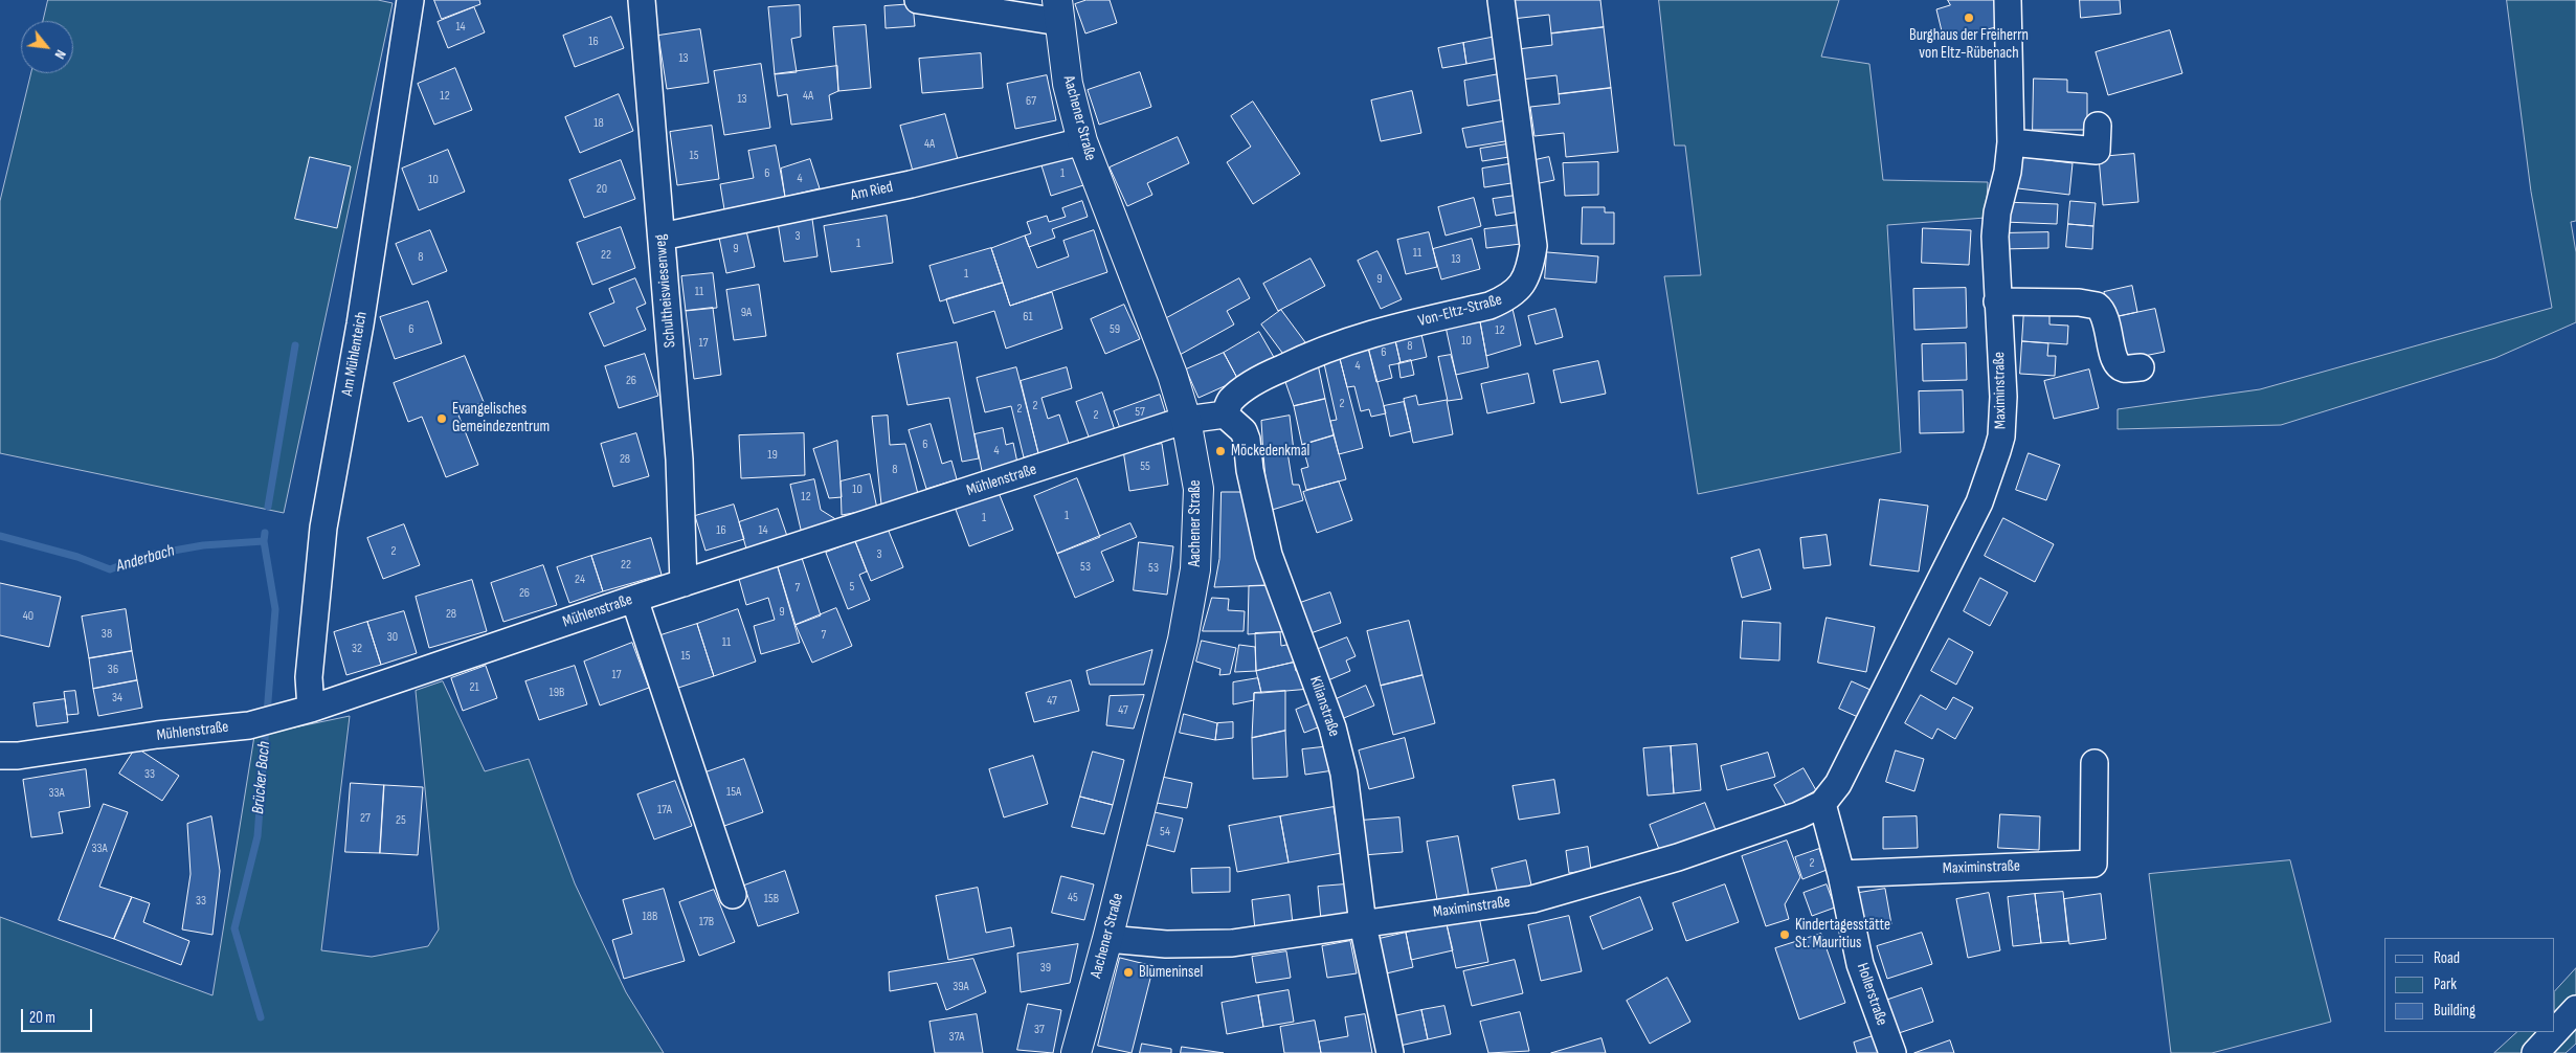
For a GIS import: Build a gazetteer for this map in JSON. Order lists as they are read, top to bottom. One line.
{"streets":{"main road":["Aachener Straße"],"street":["Am Ried","Schultheiswiesenweg","Von-Eltz-Straße","Am Mühlenteich","Maximinstraße","Mühlenstraße","Kilianstraße","Hollerstraße"]},"crossings":[["Aachener Straße","Am Ried"],["Aachener Straße","Maximinstraße"],["Aachener Straße","Mühlenstraße"],["Am Ried","Schultheiswiesenweg"],["Schultheiswiesenweg","Mühlenstraße"],["Von-Eltz-Straße","Kilianstraße"],["Am Mühlenteich","Mühlenstraße"],["Maximinstraße","Kilianstraße"],["Maximinstraße","Hollerstraße"]],"water":["Anderbach","Brücker Bach"],"places":["Burghaus der Freiherrn von Eltz-Rübenach","Evangelisches Gemeindezentrum","Möckedenkmal","Kindertagesstätte St. Mauritius","Blumeninsel"],"house_numbers":["14","16","13","12","4A","13","67","18","4A","15","6","1","4","10","20","3","1","9","11","22","8","13","1","9","11","9A","61","6","59","12","10","17","8","6","4","26","2","2","2","57","2","6","4","19","28","55","8","10","12","1","1","16","14","2","3","22","53","53","24","5","7","26","9","28","40","38","7","30","11","32","15","36","17","21","19B","34","47","47","33","15A","33A","17A","27","25","54","33A","2","45","15B","33","18B","17B","39","39A","37","37A"],"legend":["Road","Park","Building"],"scale_bar":"20 m","north":"bottom right"}
